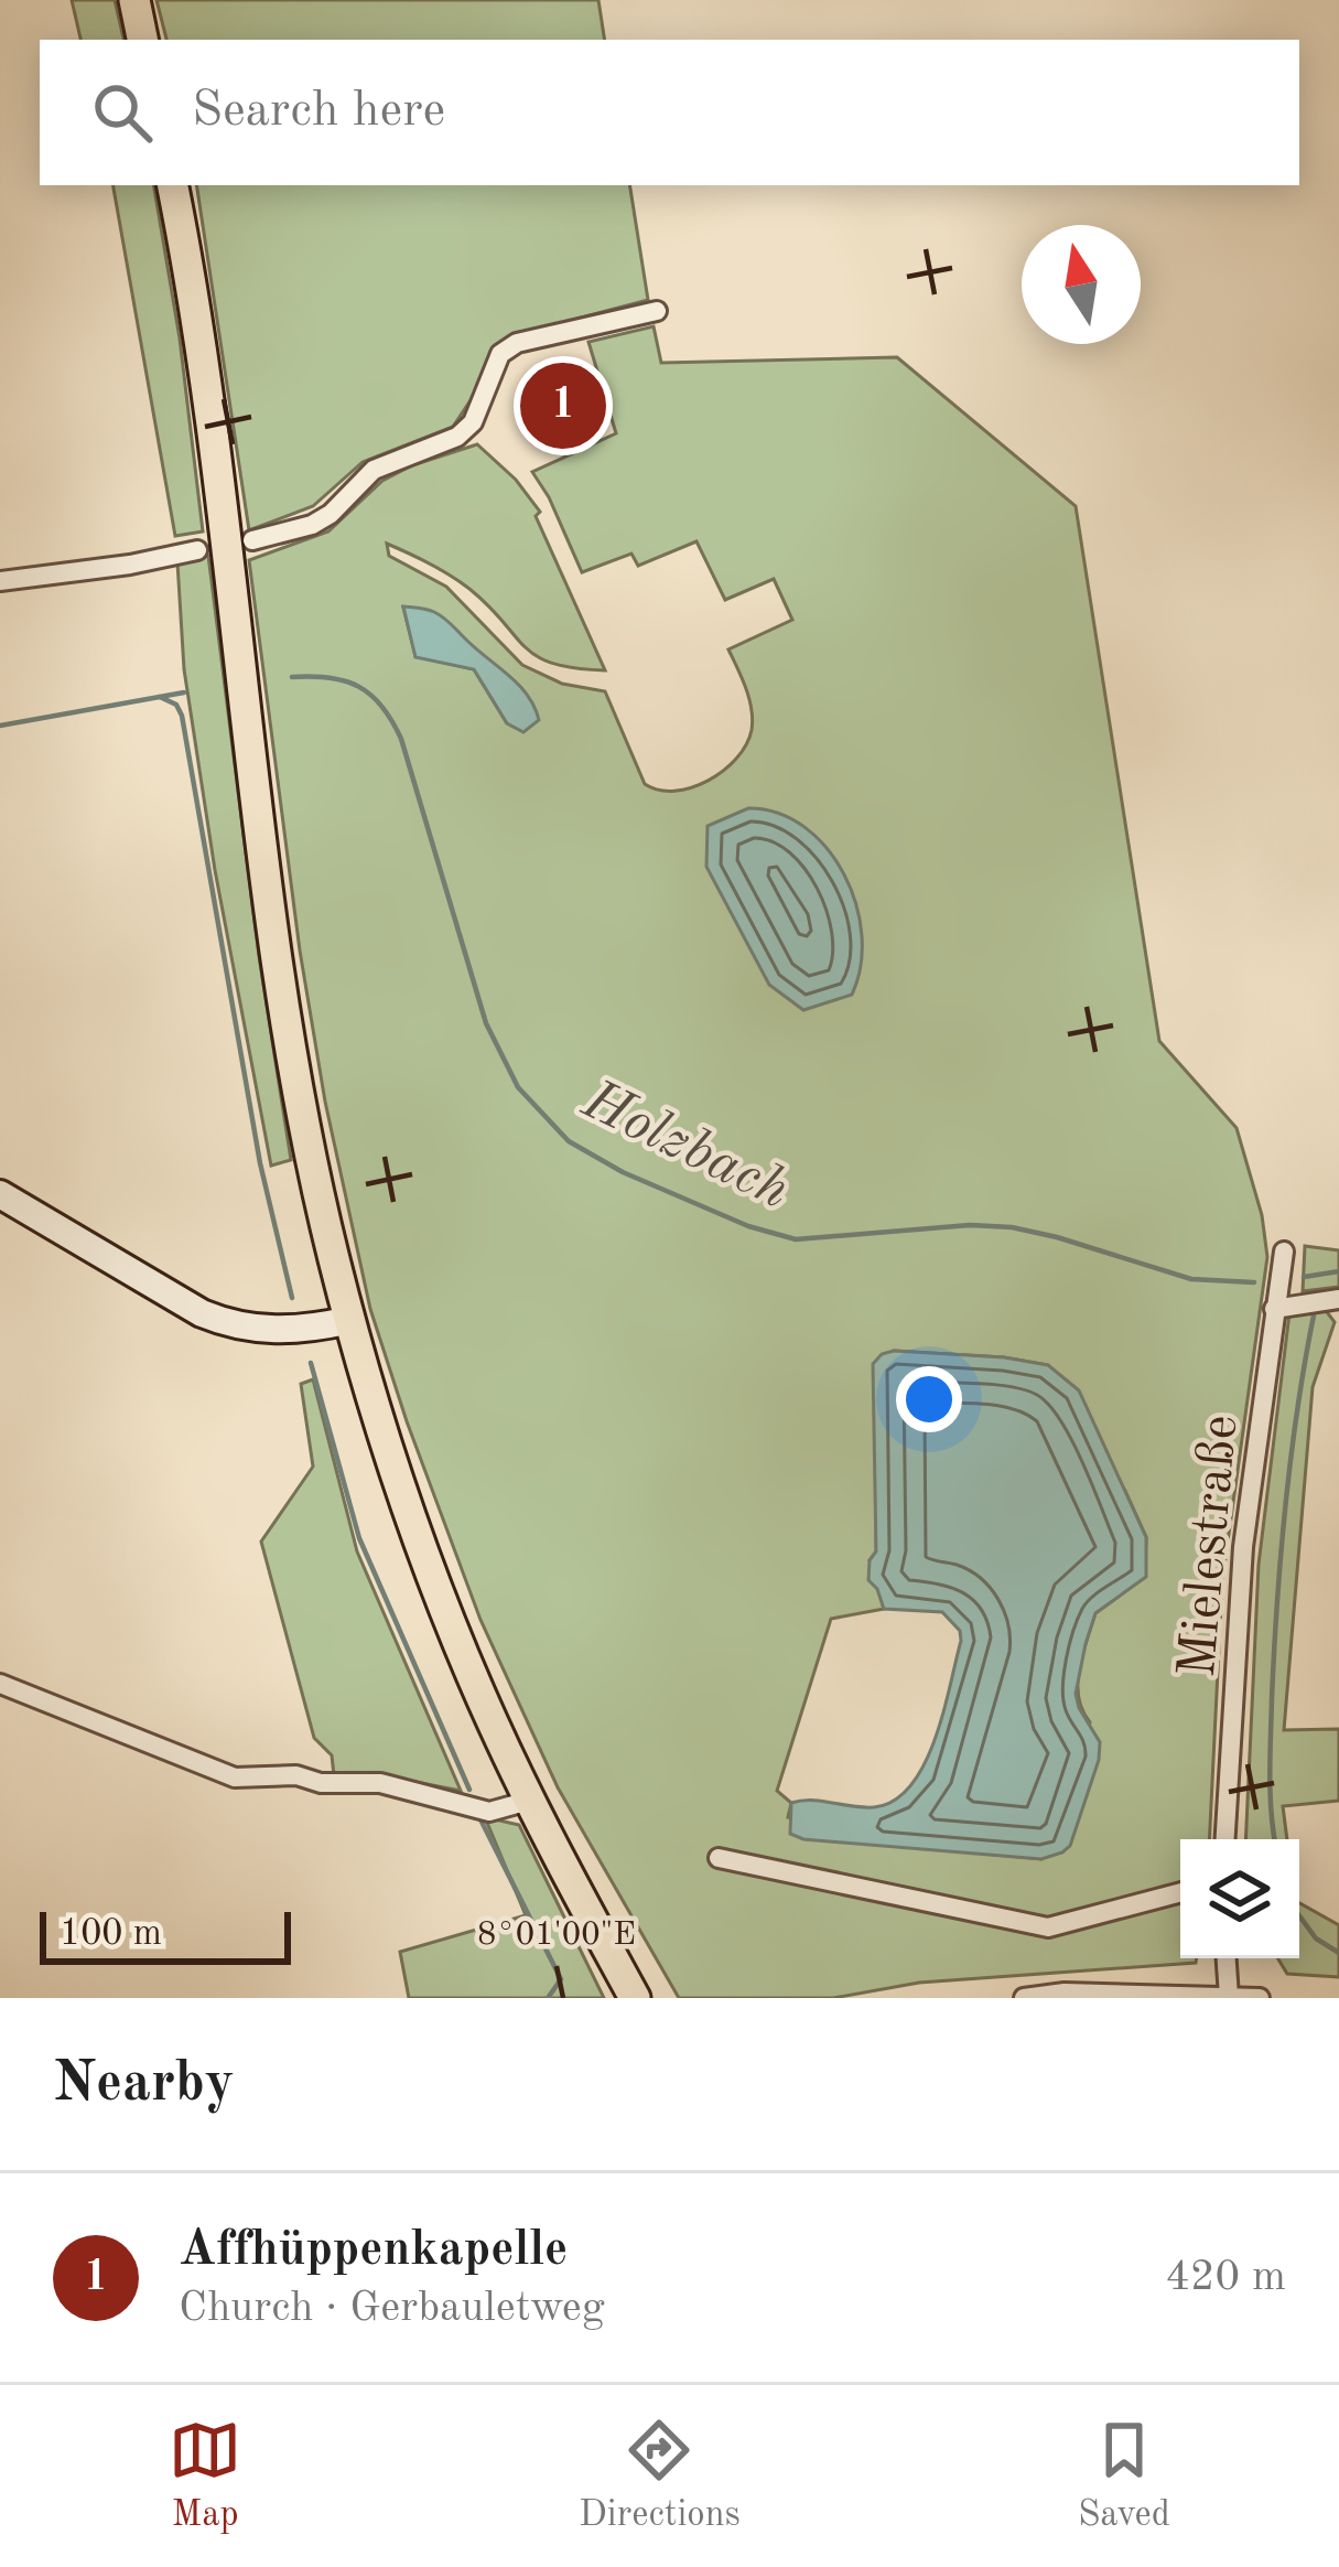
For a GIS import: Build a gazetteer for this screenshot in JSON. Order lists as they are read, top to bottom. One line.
{"streets":{"street":["Mielestraße"]},"water":["Holzbach"],"scale_bar":"100 m","north":"top","page":{"search":"Search here","pins":"1","scale":"100 m","heading":"Nearby","list":[{"mark":"1","name":"Affhüppenkapelle","note":"Church · Gerbauletweg","value":"420 m"}],"nav":["Map","Directions","Saved"]},"coordinates":["8°01'00\"E"]}
